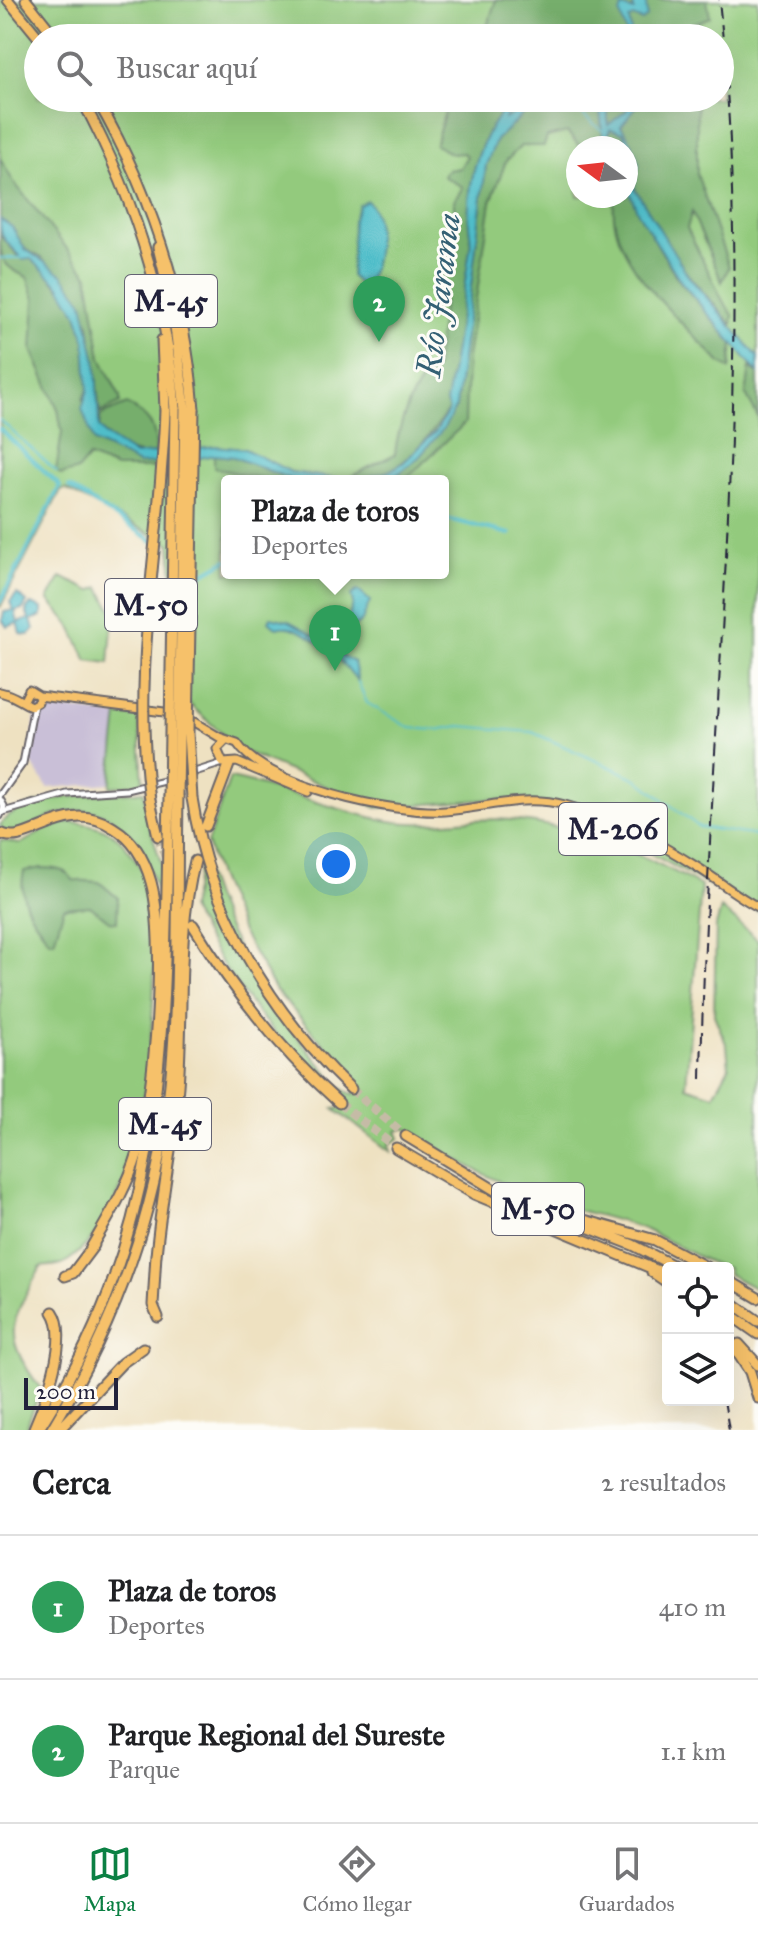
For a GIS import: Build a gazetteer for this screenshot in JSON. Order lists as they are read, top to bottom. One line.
{"streets":{"highway":["M-45","M-50"],"main road":["M-206"]},"crossings":[["M-45","M-50"]],"water":["Río Jarama"],"scale_bar":"200 m","north":"left","page":{"search":"Buscar aquí","pins":["2","1"],"popup":["Plaza de toros","Deportes"],"scale":"200 m","heading":["Cerca","2 resultados"],"list":[{"mark":"1","name":"Plaza de toros","note":"Deportes","value":"410 m"},{"mark":"2","name":"Parque Regional del Sureste","note":"Parque","value":"1.1 km"}],"nav":["Mapa","Cómo llegar","Guardados"]}}
